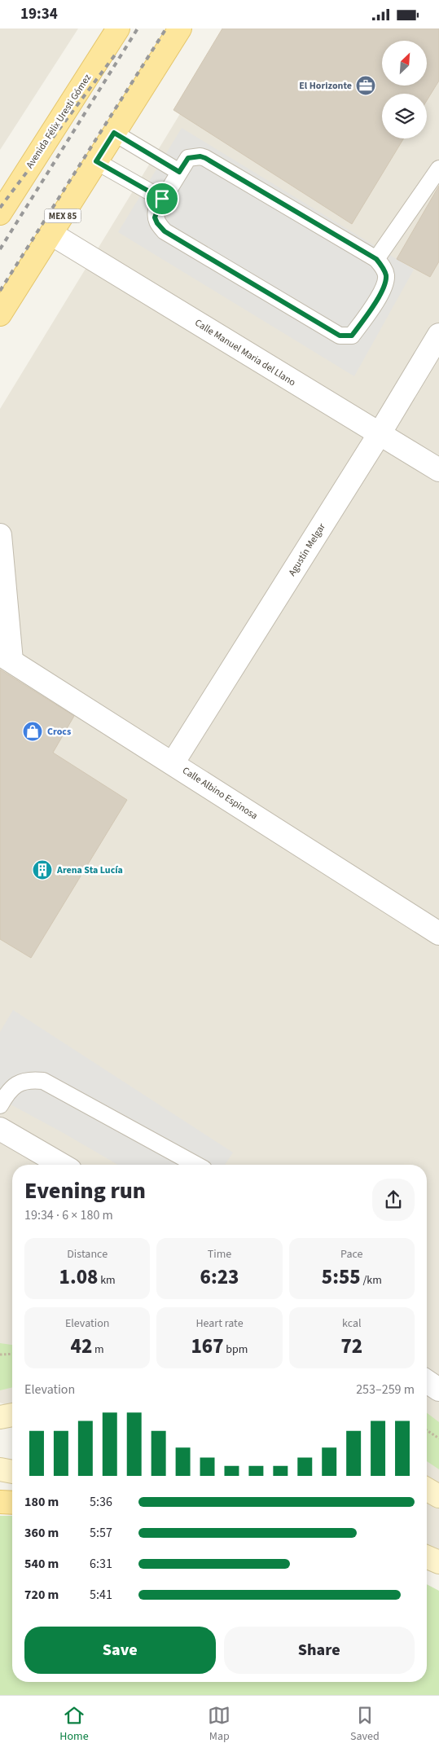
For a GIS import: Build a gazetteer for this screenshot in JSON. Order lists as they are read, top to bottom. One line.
{"streets":{"main road":["Avenida Félix Uresti Gómez","MEX 85"],"street":["Calle Manuel Maria del Llano","Agustín Melgar","Calle Albino Espinosa"]},"crossings":[["MEX 85","Calle Manuel Maria del Llano"],["Calle Manuel Maria del Llano","Agustín Melgar"],["Agustín Melgar","Calle Albino Espinosa"]],"places":{"office":["El Horizonte"],"shop":["Crocs"],"building":["Arena Sta Lucía"]},"north":"top right","page":{"status":"19:34","heading":["Evening run","19:34 · 6 × 180 m"],"stats":[["Distance","1.08 km"],["Time","6:23"],["Pace","5:55 /km"],["Elevation","42 m"],["Heart rate","167 bpm"],["kcal","72"]],"chart":["Elevation","253–259 m"],"list":[{"name":"180 m","note":"5:36"},{"name":"360 m","note":"5:57"},{"name":"540 m","note":"6:31"},{"name":"720 m","note":"5:41"}],"buttons":["Save","Share"],"tabs":["Home","Map","Saved"]}}
